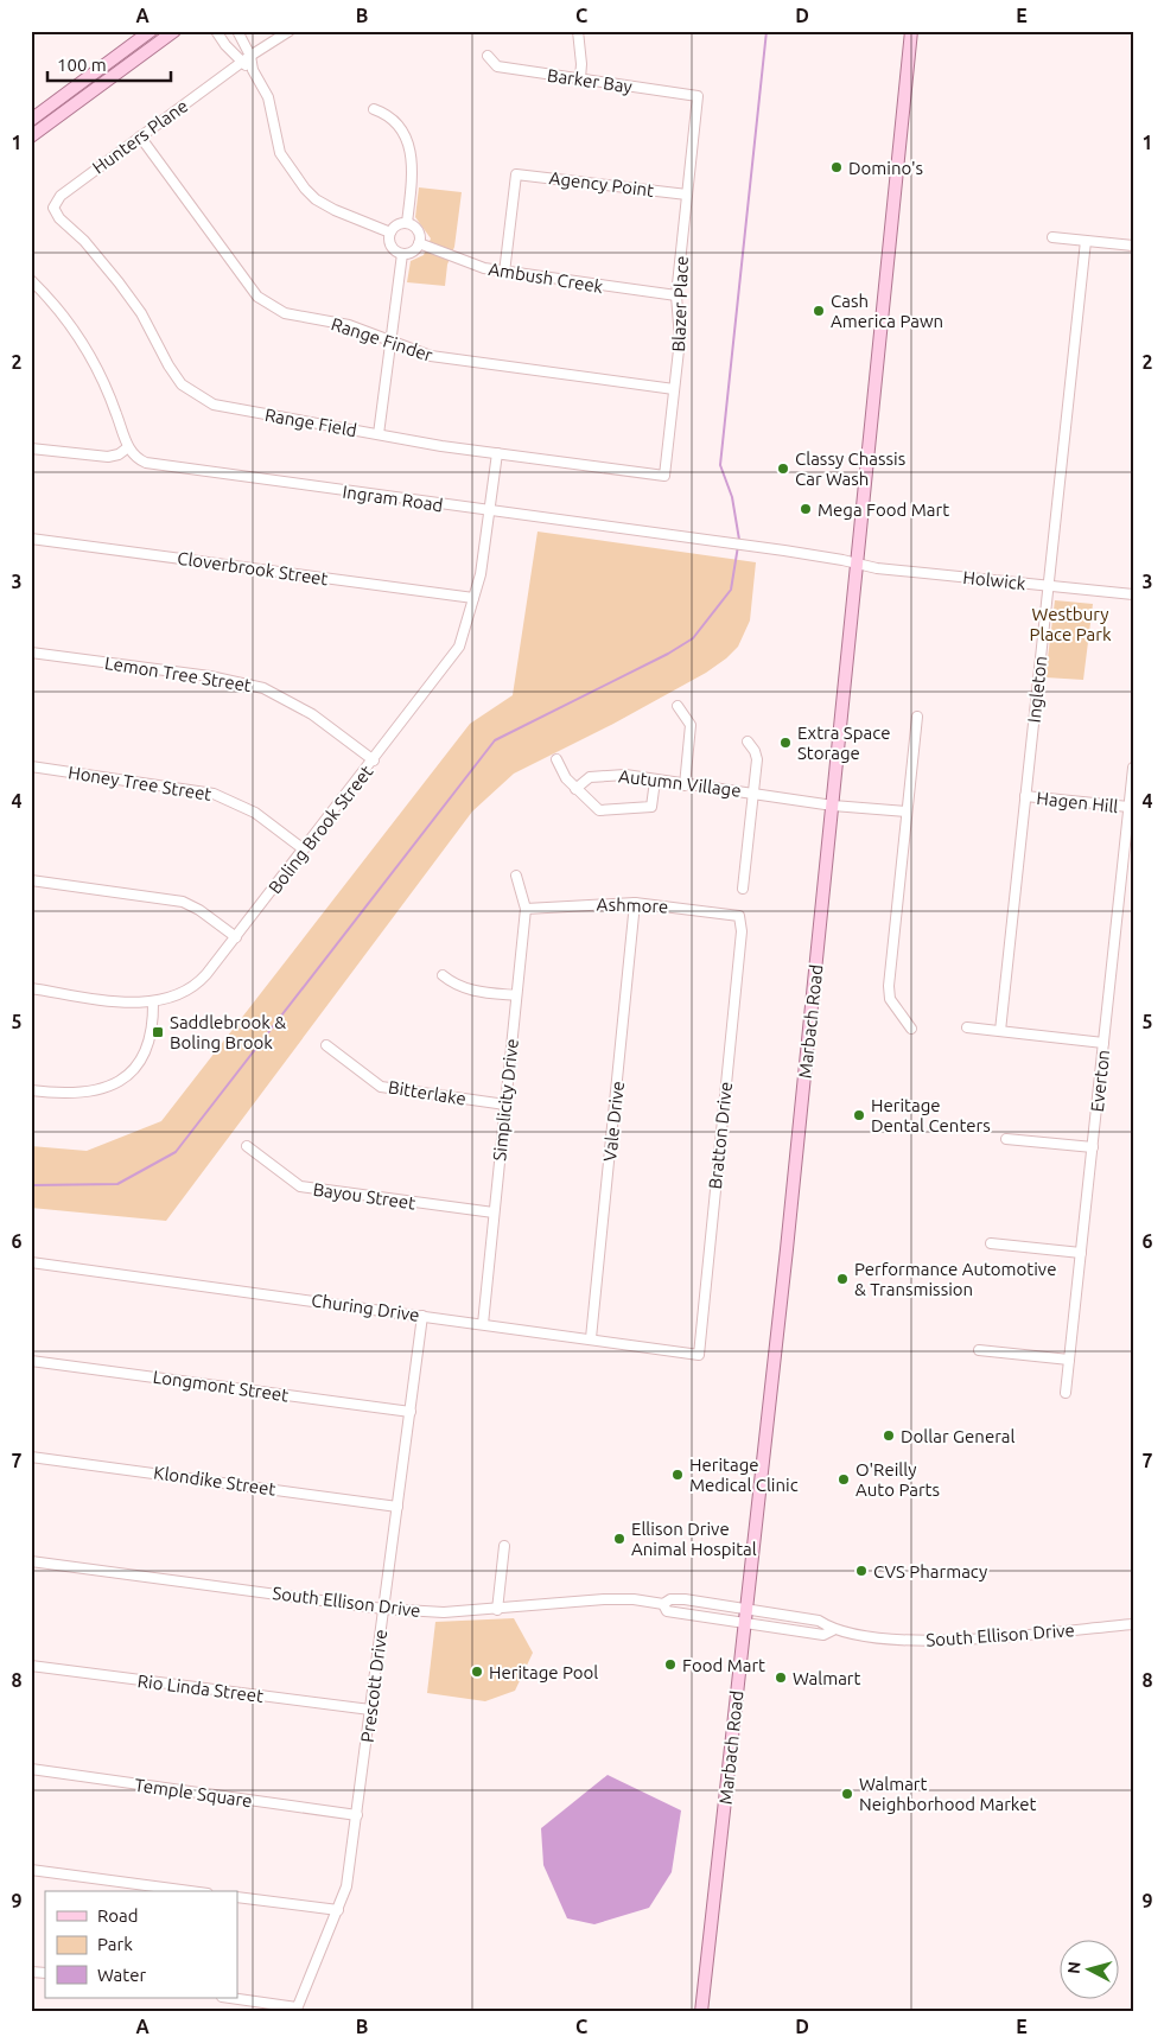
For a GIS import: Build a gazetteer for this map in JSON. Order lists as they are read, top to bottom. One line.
{"streets":{"main road":["Marbach Road"],"street":["Barker Bay","Hunters Plane","Agency Point","Ambush Creek","Blazer Place","Range Finder","Range Field","Ingram Road","Cloverbrook Street","Holwick","Lemon Tree Street","Ingleton","Honey Tree Street","Autumn Village","Hagen Hill","Boling Brook Street","Ashmore","Everton","Bitterlake","Simplicity Drive","Vale Drive","Bratton Drive","Bayou Street","Churing Drive","Longmont Street","Klondike Street","South Ellison Drive","Prescott Drive","Rio Linda Street","Temple Square"]},"crossings":[["Barker Bay","Blazer Place"],["Hunters Plane","Range Finder"],["Hunters Plane","Range Field"],["Agency Point","Ambush Creek"],["Agency Point","Blazer Place"],["Ambush Creek","Blazer Place"],["Blazer Place","Range Finder"],["Blazer Place","Range Field"],["Range Field","Boling Brook Street"],["Ingram Road","Holwick"],["Ingram Road","Boling Brook Street"],["Ingram Road","Marbach Road"],["Cloverbrook Street","Boling Brook Street"],["Holwick","Ingleton"],["Holwick","Marbach Road"],["Lemon Tree Street","Boling Brook Street"],["Ingleton","Hagen Hill"],["Honey Tree Street","Boling Brook Street"],["Autumn Village","Marbach Road"],["Hagen Hill","Everton"],["Ashmore","Simplicity Drive"],["Ashmore","Vale Drive"],["Ashmore","Bratton Drive"],["Marbach Road","South Ellison Drive"],["Bitterlake","Simplicity Drive"],["Simplicity Drive","Bayou Street"],["Simplicity Drive","Churing Drive"],["Vale Drive","Churing Drive"],["Bratton Drive","Churing Drive"],["Churing Drive","Prescott Drive"],["Longmont Street","Prescott Drive"],["Klondike Street","Prescott Drive"],["South Ellison Drive","Prescott Drive"],["Prescott Drive","Rio Linda Street"],["Prescott Drive","Temple Square"]],"parks":["Westbury Place Park"],"places":{"other":["Domino's","Cash America Pawn","Classy Chassis Car Wash","Mega Food Mart","Extra Space Storage","Heritage Dental Centers","Performance Automotive & Transmission","Dollar General","Heritage Medical Clinic","O'Reilly Auto Parts","Ellison Drive Animal Hospital","CVS Pharmacy","Food Mart","Heritage Pool","Walmart","Walmart Neighborhood Market"],"transit":["Saddlebrook & Boling Brook"]},"legend":["Road","Park","Water"],"scale_bar":"100 m","north":"left","grid":{"columns":["A","B","C","D","E"],"rows":["1","2","3","4","5","6","7","8","9"]}}
